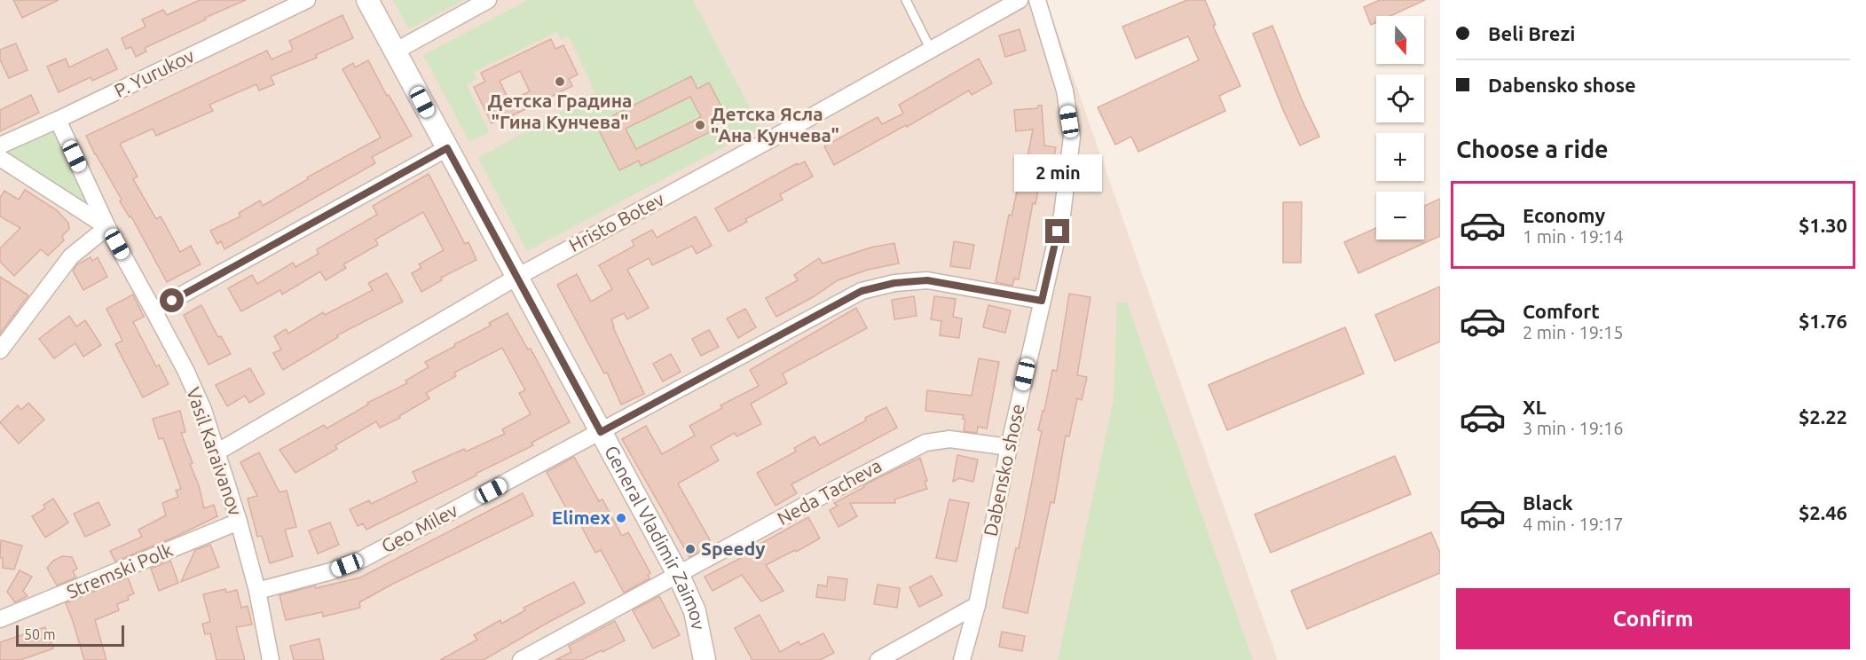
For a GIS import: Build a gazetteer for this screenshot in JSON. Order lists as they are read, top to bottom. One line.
{"streets":{"street":["P. Yurukov","Hristo Botev","Vasil Karaivanov","Dabensko shose","Neda Tacheva","Geo Milev","General Vladimir Zaimov","Stremski Polk"]},"crossings":[["P. Yurukov","Vasil Karaivanov"],["Hristo Botev","Vasil Karaivanov"],["Hristo Botev","General Vladimir Zaimov"],["Vasil Karaivanov","Geo Milev"],["Vasil Karaivanov","Stremski Polk"],["Dabensko shose","Neda Tacheva"],["Dabensko shose","Geo Milev"],["Neda Tacheva","General Vladimir Zaimov"],["Geo Milev","General Vladimir Zaimov"]],"places":["Детска Градина \"Гина Кунчева\"","Детска Ясла \"Ана Кунчева\"","Elimex","Speedy"],"scale_bar":"50 m","north":"bottom","page":{"banner":["Beli Brezi","Dabensko shose"],"map_buttons":["+","−"],"heading":"Choose a ride","bubble":"2 min","list":[{"name":"Economy","note":"1 min · 19:14","value":"$1.30"},{"name":"Comfort","note":"2 min · 19:15","value":"$1.76"},{"name":"XL","note":"3 min · 19:16","value":"$2.22"},{"name":"Black","note":"4 min · 19:17","value":"$2.46"}],"buttons":"Confirm","scale":"50 m"}}
